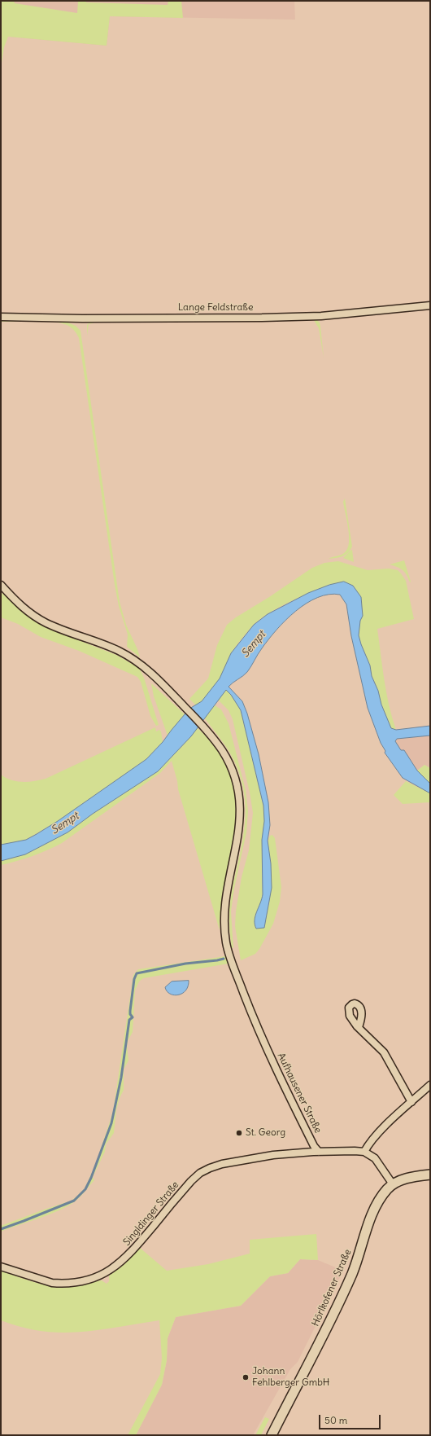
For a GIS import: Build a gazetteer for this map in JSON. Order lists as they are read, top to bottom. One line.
{"streets":{"street":["Lange Feldstraße","Aufhausener Straße","Singldinger Straße","Hörlkofener Straße"]},"crossings":[["Aufhausener Straße","Singldinger Straße"]],"water":["Sempt"],"places":["St. Georg","Johann Fehlberger GmbH"],"scale_bar":"50 m"}
